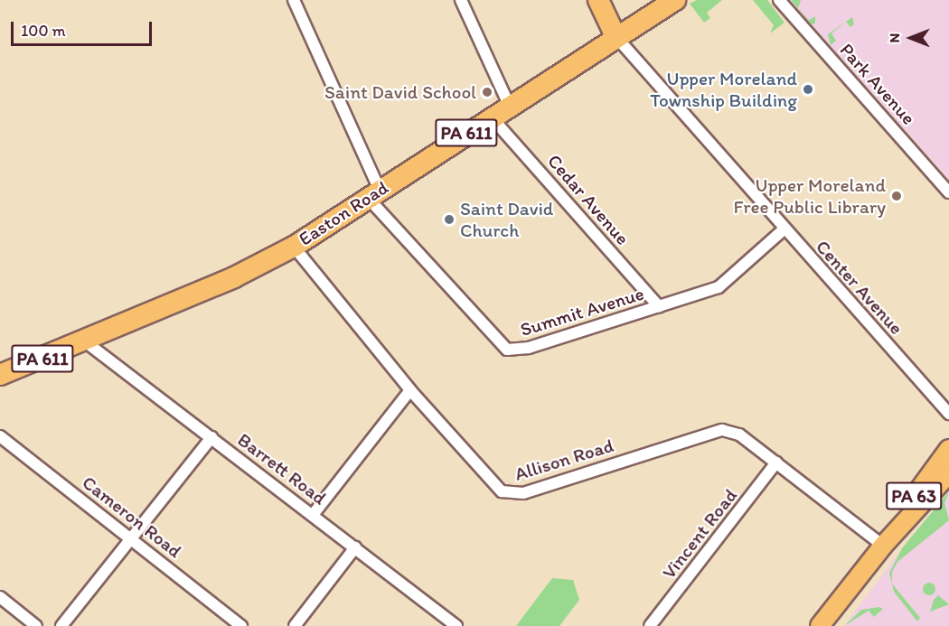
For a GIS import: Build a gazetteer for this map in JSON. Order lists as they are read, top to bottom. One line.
{"streets":{"highway":["PA 611","Easton Road"],"main road":["PA 63"],"street":["Park Avenue","Cedar Avenue","Center Avenue","Summit Avenue","Allison Road","Barrett Road","Cameron Road","Vincent Road"]},"crossings":[["Cedar Avenue","Easton Road"],["Cedar Avenue","Summit Avenue"],["Easton Road","Center Avenue"],["Easton Road","Summit Avenue"],["Easton Road","Allison Road"],["Easton Road","Barrett Road"],["Center Avenue","Summit Avenue"],["Allison Road","PA 63"],["Allison Road","Vincent Road"]],"places":["Upper Moreland Township Building","Saint David School","Upper Moreland Free Public Library","Saint David Church"],"scale_bar":"100 m","north":"left"}
